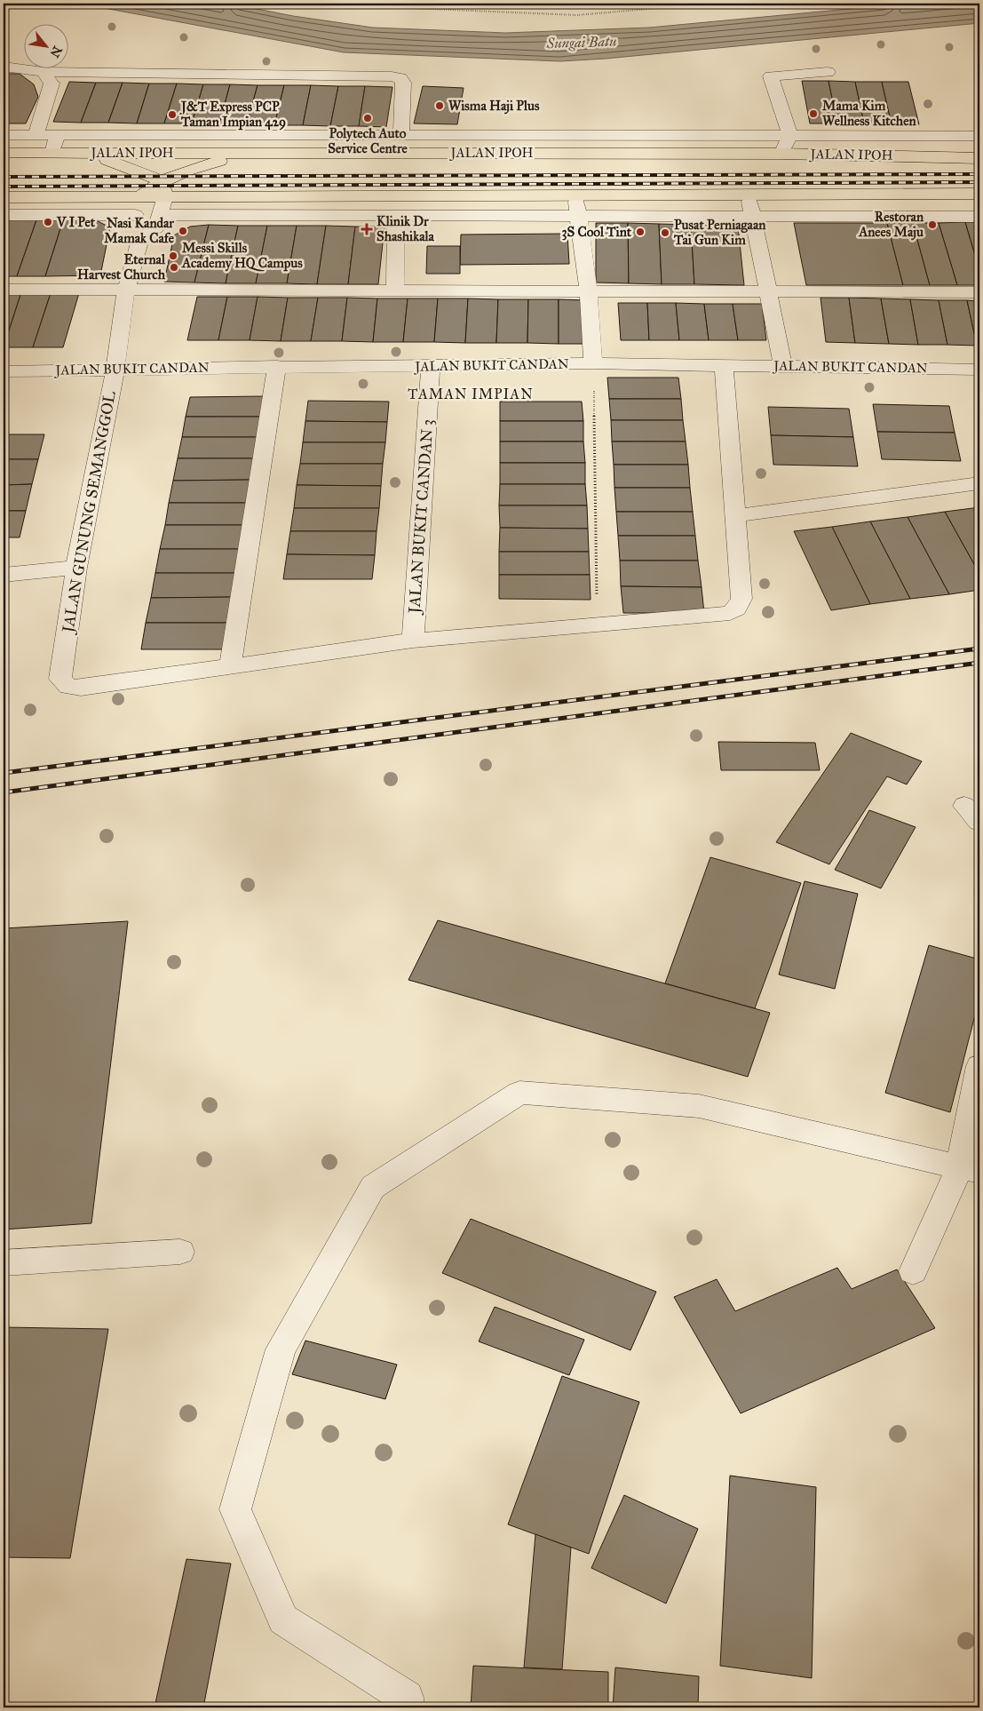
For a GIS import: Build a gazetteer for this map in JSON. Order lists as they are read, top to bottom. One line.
{"streets":{"main road":["JALAN IPOH"],"street":["JALAN BUKIT CANDAN","JALAN GUNUNG SEMANGGOL","JALAN BUKIT CANDAN 3"]},"crossings":[["JALAN BUKIT CANDAN","JALAN GUNUNG SEMANGGOL"],["JALAN BUKIT CANDAN","JALAN BUKIT CANDAN 3"]],"districts":["TAMAN IMPIAN"],"water":["Sungai Batu"],"places":{"other":["Wisma Haji Plus","Mama Kim Wellness Kitchen","J&T Express PCP Taman Impian 429","Polytech Auto Service Centre","V I Pet","Restoran Anees Maju","Nasi Kandar Mamak Cafe","3S Cool Tint","Pusat Perniagaan Tai Gun Kim","Messi Skills Academy HQ Campus","Eternal Harvest Church"],"health":["Klinik Dr Shashikala"]},"north":"bottom right"}
